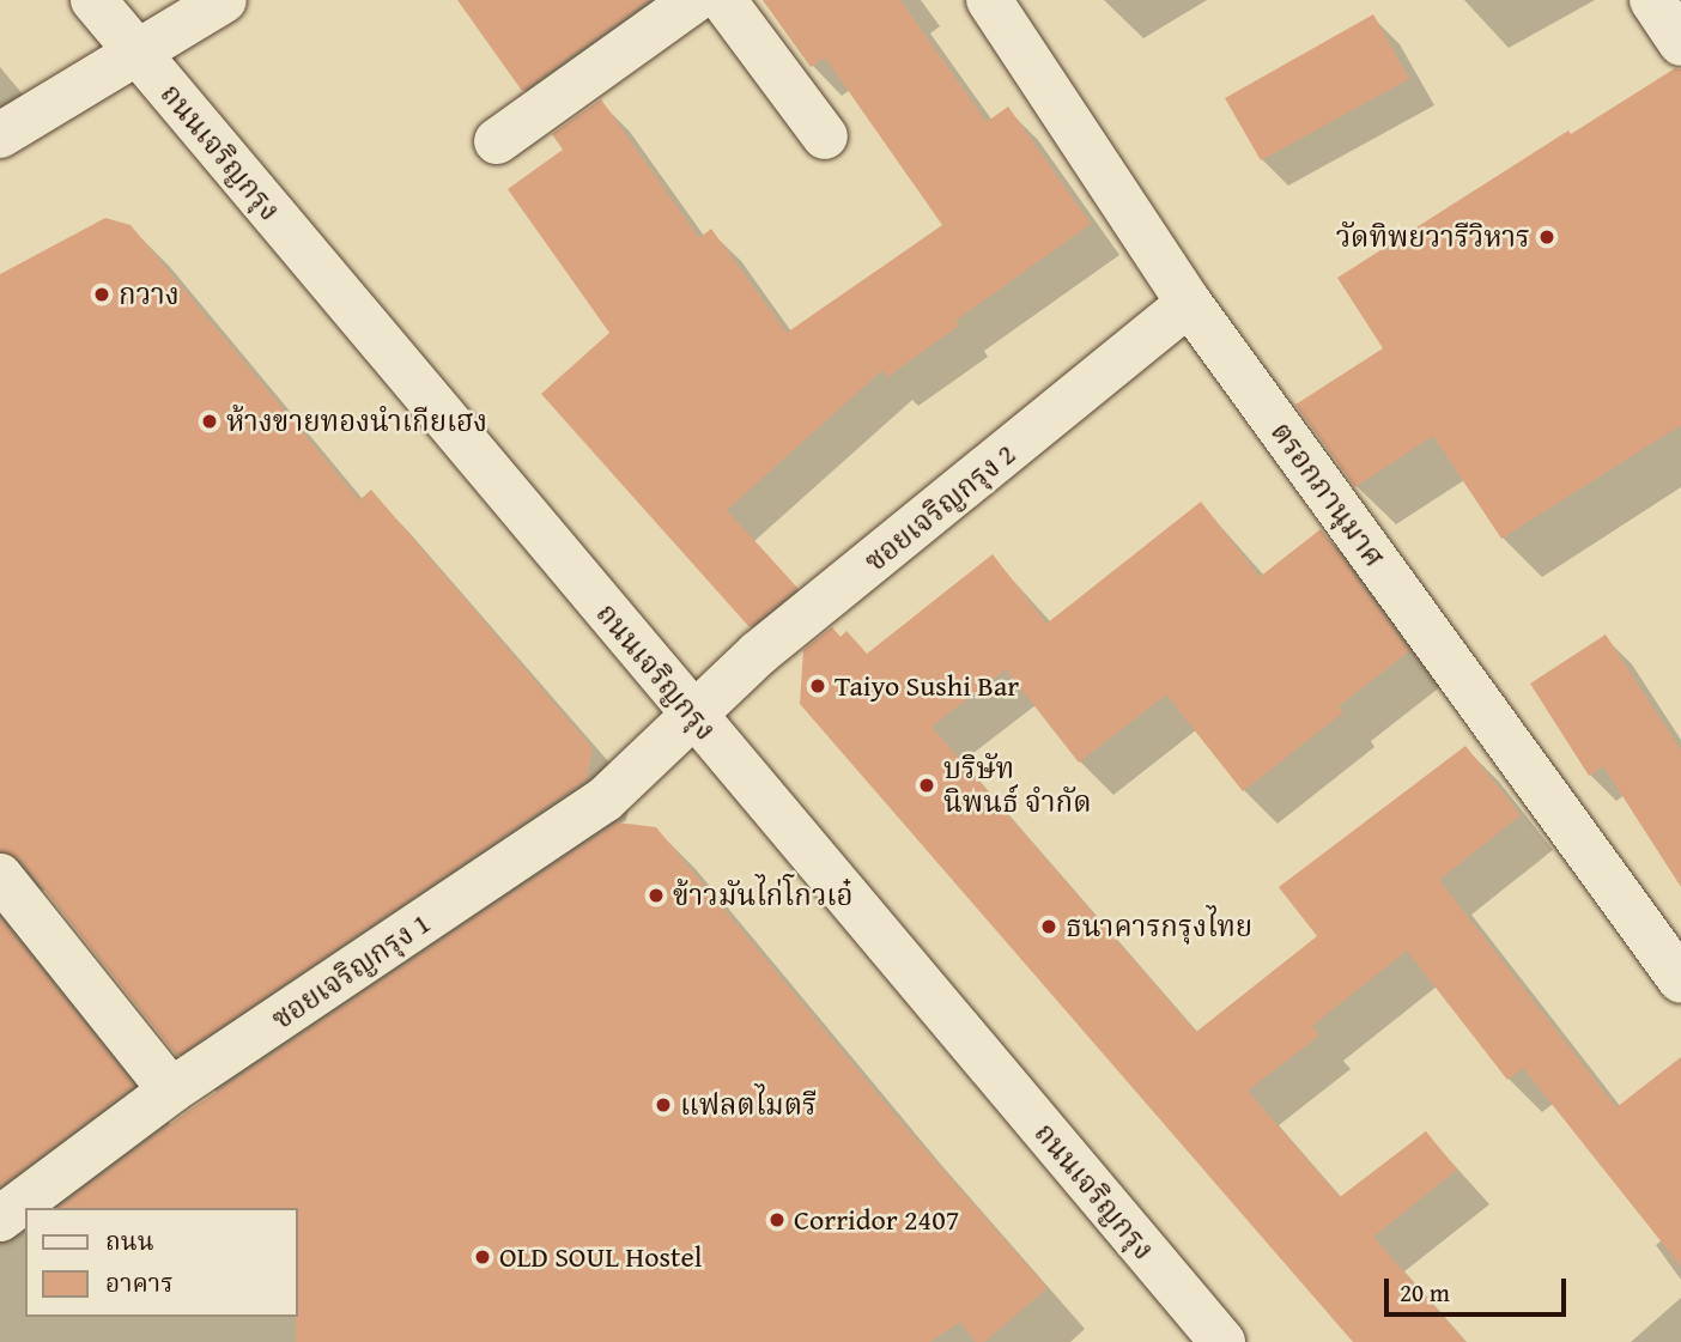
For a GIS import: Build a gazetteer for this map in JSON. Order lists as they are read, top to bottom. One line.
{"streets":{"street":["ถนนเจริญกรุง","ตรอกภานุมาศ","ซอยเจริญกรุง 2","ซอยเจริญกรุง 1"]},"crossings":[["ถนนเจริญกรุง","ซอยเจริญกรุง 2"],["ถนนเจริญกรุง","ซอยเจริญกรุง 1"],["ตรอกภานุมาศ","ซอยเจริญกรุง 2"],["ซอยเจริญกรุง 2","ซอยเจริญกรุง 1"]],"places":["วัดทิพยวารีวิหาร","กวาง","ห้างขายทองนำเกียเฮง","Taiyo Sushi Bar","บริษัท นิพนธ์ จำกัด","ข้าวมันไก่โกวเอ๋","ธนาคารกรุงไทย","แฟลตไมตรี","Corridor 2407","OLD SOUL Hostel"],"legend":["ถนน","อาคาร"],"scale_bar":"20 m"}
